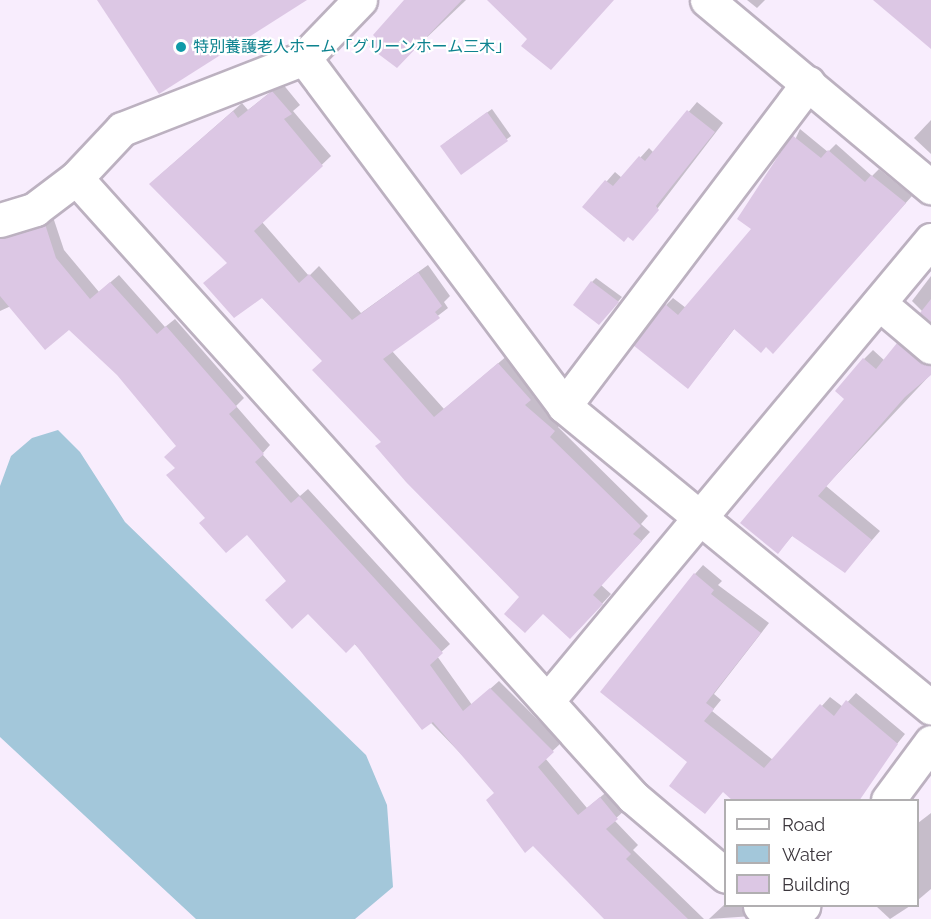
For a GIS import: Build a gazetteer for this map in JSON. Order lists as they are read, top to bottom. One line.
{"places":["特別養護老人ホーム「グリーンホーム三木」"],"legend":["Road","Water","Building"]}
